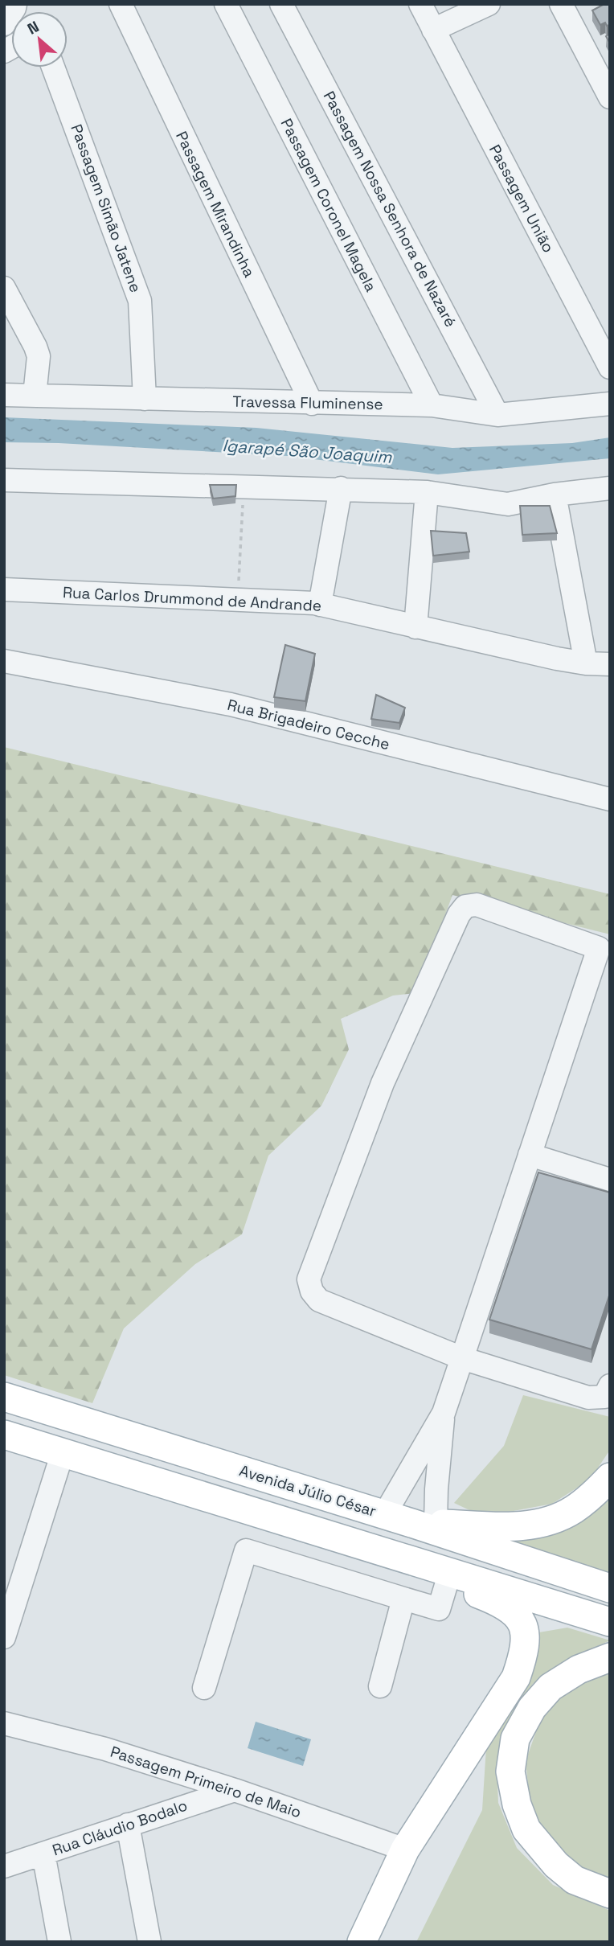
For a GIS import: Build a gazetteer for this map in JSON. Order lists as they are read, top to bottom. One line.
{"streets":{"main road":["Avenida Júlio César"],"street":["Passagem União","Passagem Mirandinha","Passagem Coronel Magela","Passagem Simão Jatene","Passagem Nossa Senhora de Nazaré","Travessa Fluminense","Rua Carlos Drummond de Andrande","Rua Brigadeiro Cecche","Passagem Primeiro de Maio","Rua Cláudio Bodalo"]},"crossings":[["Passagem Mirandinha","Travessa Fluminense"],["Passagem Coronel Magela","Travessa Fluminense"],["Passagem Simão Jatene","Travessa Fluminense"],["Passagem Nossa Senhora de Nazaré","Travessa Fluminense"],["Passagem Primeiro de Maio","Rua Cláudio Bodalo"]],"water":["Igarapé São Joaquim"],"north":"top left"}
